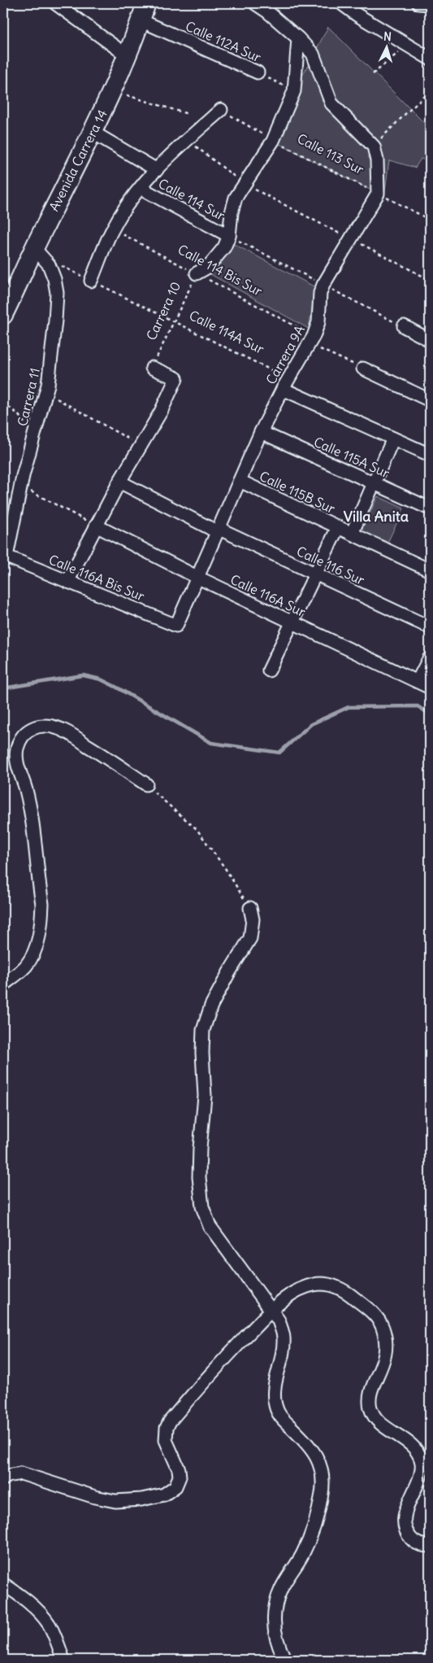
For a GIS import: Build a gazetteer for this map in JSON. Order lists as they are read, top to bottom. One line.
{"streets":{"main road":["Avenida Carrera 14"],"street":["Calle 112A Sur","Calle 114 Sur","Carrera 10","Carrera 9A","Carrera 11","Calle 115A Sur","Calle 115B Sur","Calle 116 Sur","Calle 116A Bis Sur","Calle 116A Sur"],"path":["Calle 113 Sur","Calle 114 Bis Sur","Calle 114A Sur"]},"crossings":[["Calle 112A Sur","Avenida Carrera 14"],["Calle 112A Sur","Carrera 10"],["Calle 113 Sur","Carrera 10"],["Calle 113 Sur","Carrera 9A"],["Avenida Carrera 14","Calle 114 Sur"],["Avenida Carrera 14","Calle 114A Sur"],["Avenida Carrera 14","Carrera 11"],["Calle 114 Sur","Carrera 10"],["Calle 114 Bis Sur","Carrera 10"],["Calle 114 Bis Sur","Carrera 9A"],["Carrera 10","Calle 114A Sur"],["Calle 114A Sur","Carrera 9A"],["Calle 114A Sur","Carrera 11"],["Carrera 9A","Calle 115A Sur"],["Carrera 9A","Calle 115B Sur"],["Carrera 9A","Calle 116 Sur"],["Carrera 9A","Calle 116A Bis Sur"],["Carrera 9A","Calle 116A Sur"],["Carrera 11","Calle 116A Bis Sur"]],"districts":["Villa Anita"],"north":"top"}
